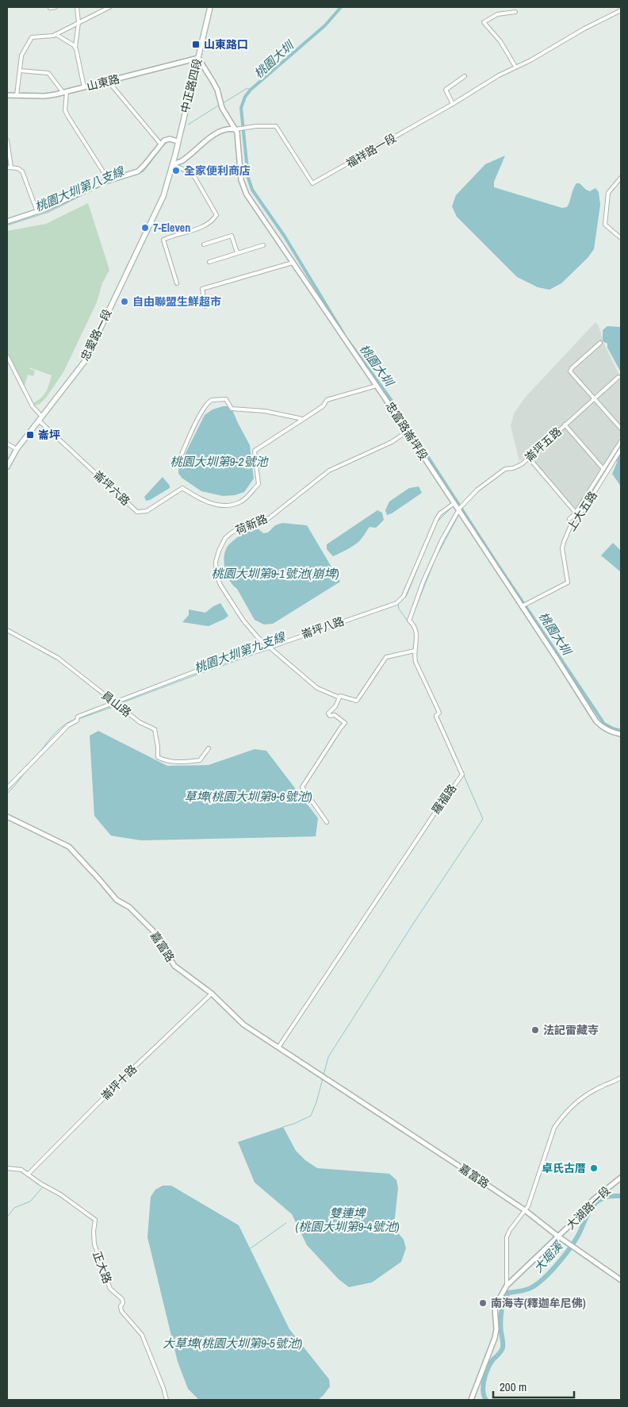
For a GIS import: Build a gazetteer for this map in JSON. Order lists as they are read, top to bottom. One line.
{"streets":{"main road":["中正路四段","忠愛路一段"],"street":["山東路","福祥路一段","忠富路崙坪段","崙坪五路","崙坪六路","上大五路","荷新路","崙坪八路","員山路","羅福路","嘉富路","崙坪十路","大湖路一段","正大路"]},"crossings":[["山東路","中正路四段"],["中正路四段","忠愛路一段"],["忠愛路一段","崙坪六路"],["忠富路崙坪段","崙坪五路"],["忠富路崙坪段","崙坪六路"],["忠富路崙坪段","上大五路"],["忠富路崙坪段","荷新路"],["忠富路崙坪段","崙坪八路"],["忠富路崙坪段","羅福路"],["崙坪五路","羅福路"],["荷新路","崙坪八路"],["荷新路","羅福路"],["崙坪八路","員山路"],["羅福路","嘉富路"],["嘉富路","崙坪十路"],["嘉富路","大湖路一段"],["崙坪十路","正大路"]],"water":["桃園大圳","桃園大圳第八支線","桃園大圳第9-2號池","桃園大圳第9-1號池(崩埤)","桃園大圳第九支線","草埤(桃園大圳第9-6號池)","雙連埤 (桃園大圳第9-4號池)","大堀溪","大草埤(桃園大圳第9-5號池)"],"places":{"transit":["山東路口","崙坪"],"other":["全家便利商店","7-Eleven","自由聯盟生鮮超市","法記雷藏寺","卓氏古厝","南海寺(釋迦牟尼佛)"]},"scale_bar":"200 m"}
